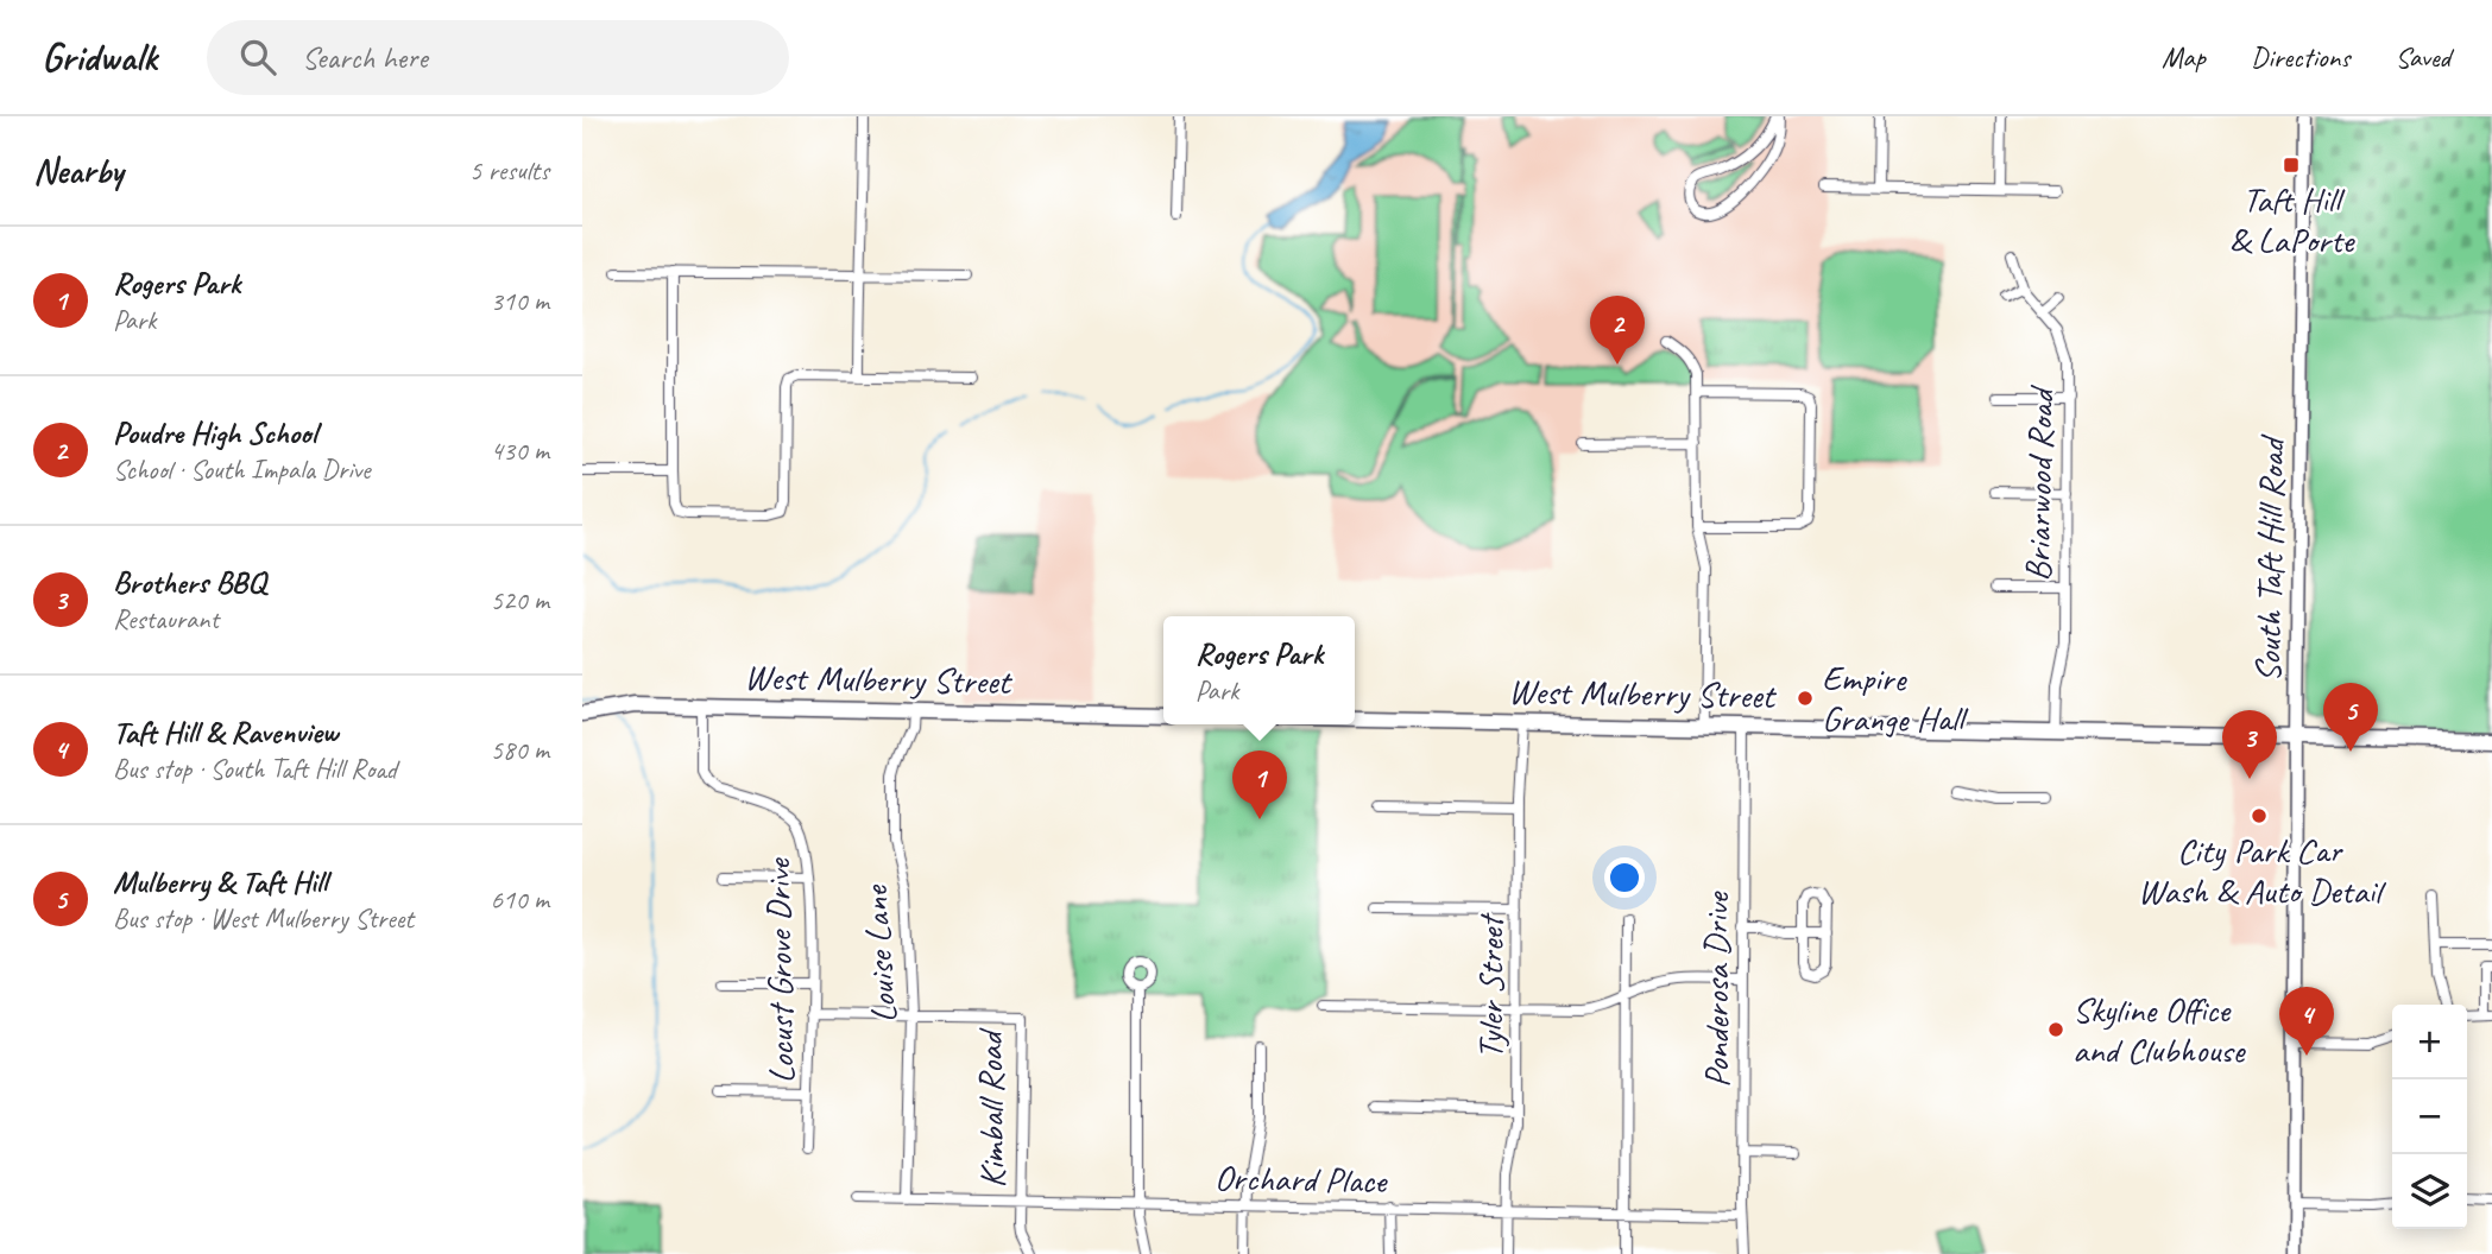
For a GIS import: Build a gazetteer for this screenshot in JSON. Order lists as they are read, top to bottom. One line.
{"streets":{"main road":["South Taft Hill Road","West Mulberry Street"],"street":["Briarwood Road","Louise Lane","Locust Grove Drive","Tyler Street","Ponderosa Drive","Kimball Road","Orchard Place"]},"crossings":[["Briarwood Road","West Mulberry Street"],["South Taft Hill Road","West Mulberry Street"],["West Mulberry Street","Louise Lane"],["West Mulberry Street","Locust Grove Drive"],["West Mulberry Street","Tyler Street"],["West Mulberry Street","Ponderosa Drive"],["Louise Lane","Kimball Road"],["Louise Lane","Orchard Place"],["Locust Grove Drive","Kimball Road"],["Tyler Street","Orchard Place"],["Ponderosa Drive","Orchard Place"],["Kimball Road","Orchard Place"]],"places":{"transit":["Taft Hill & LaPorte"],"other":["Empire Grange Hall","City Park Car Wash & Auto Detail","Skyline Office and Clubhouse"]},"page":{"header":"Gridwalk","search":"Search here","nav":["Map","Directions","Saved"],"heading":["Nearby","5 results"],"list":[{"mark":"1","name":"Rogers Park","note":"Park","value":"310 m"},{"mark":"2","name":"Poudre High School","note":"School · South Impala Drive","value":"430 m"},{"mark":"3","name":"Brothers BBQ","note":"Restaurant","value":"520 m"},{"mark":"4","name":"Taft Hill & Ravenview","note":"Bus stop · South Taft Hill Road","value":"580 m"},{"mark":"5","name":"Mulberry & Taft Hill","note":"Bus stop · West Mulberry Street","value":"610 m"}],"pins":["2","5","3","1","4"],"popup":["Rogers Park","Park"],"map_buttons":["+","−"]}}
